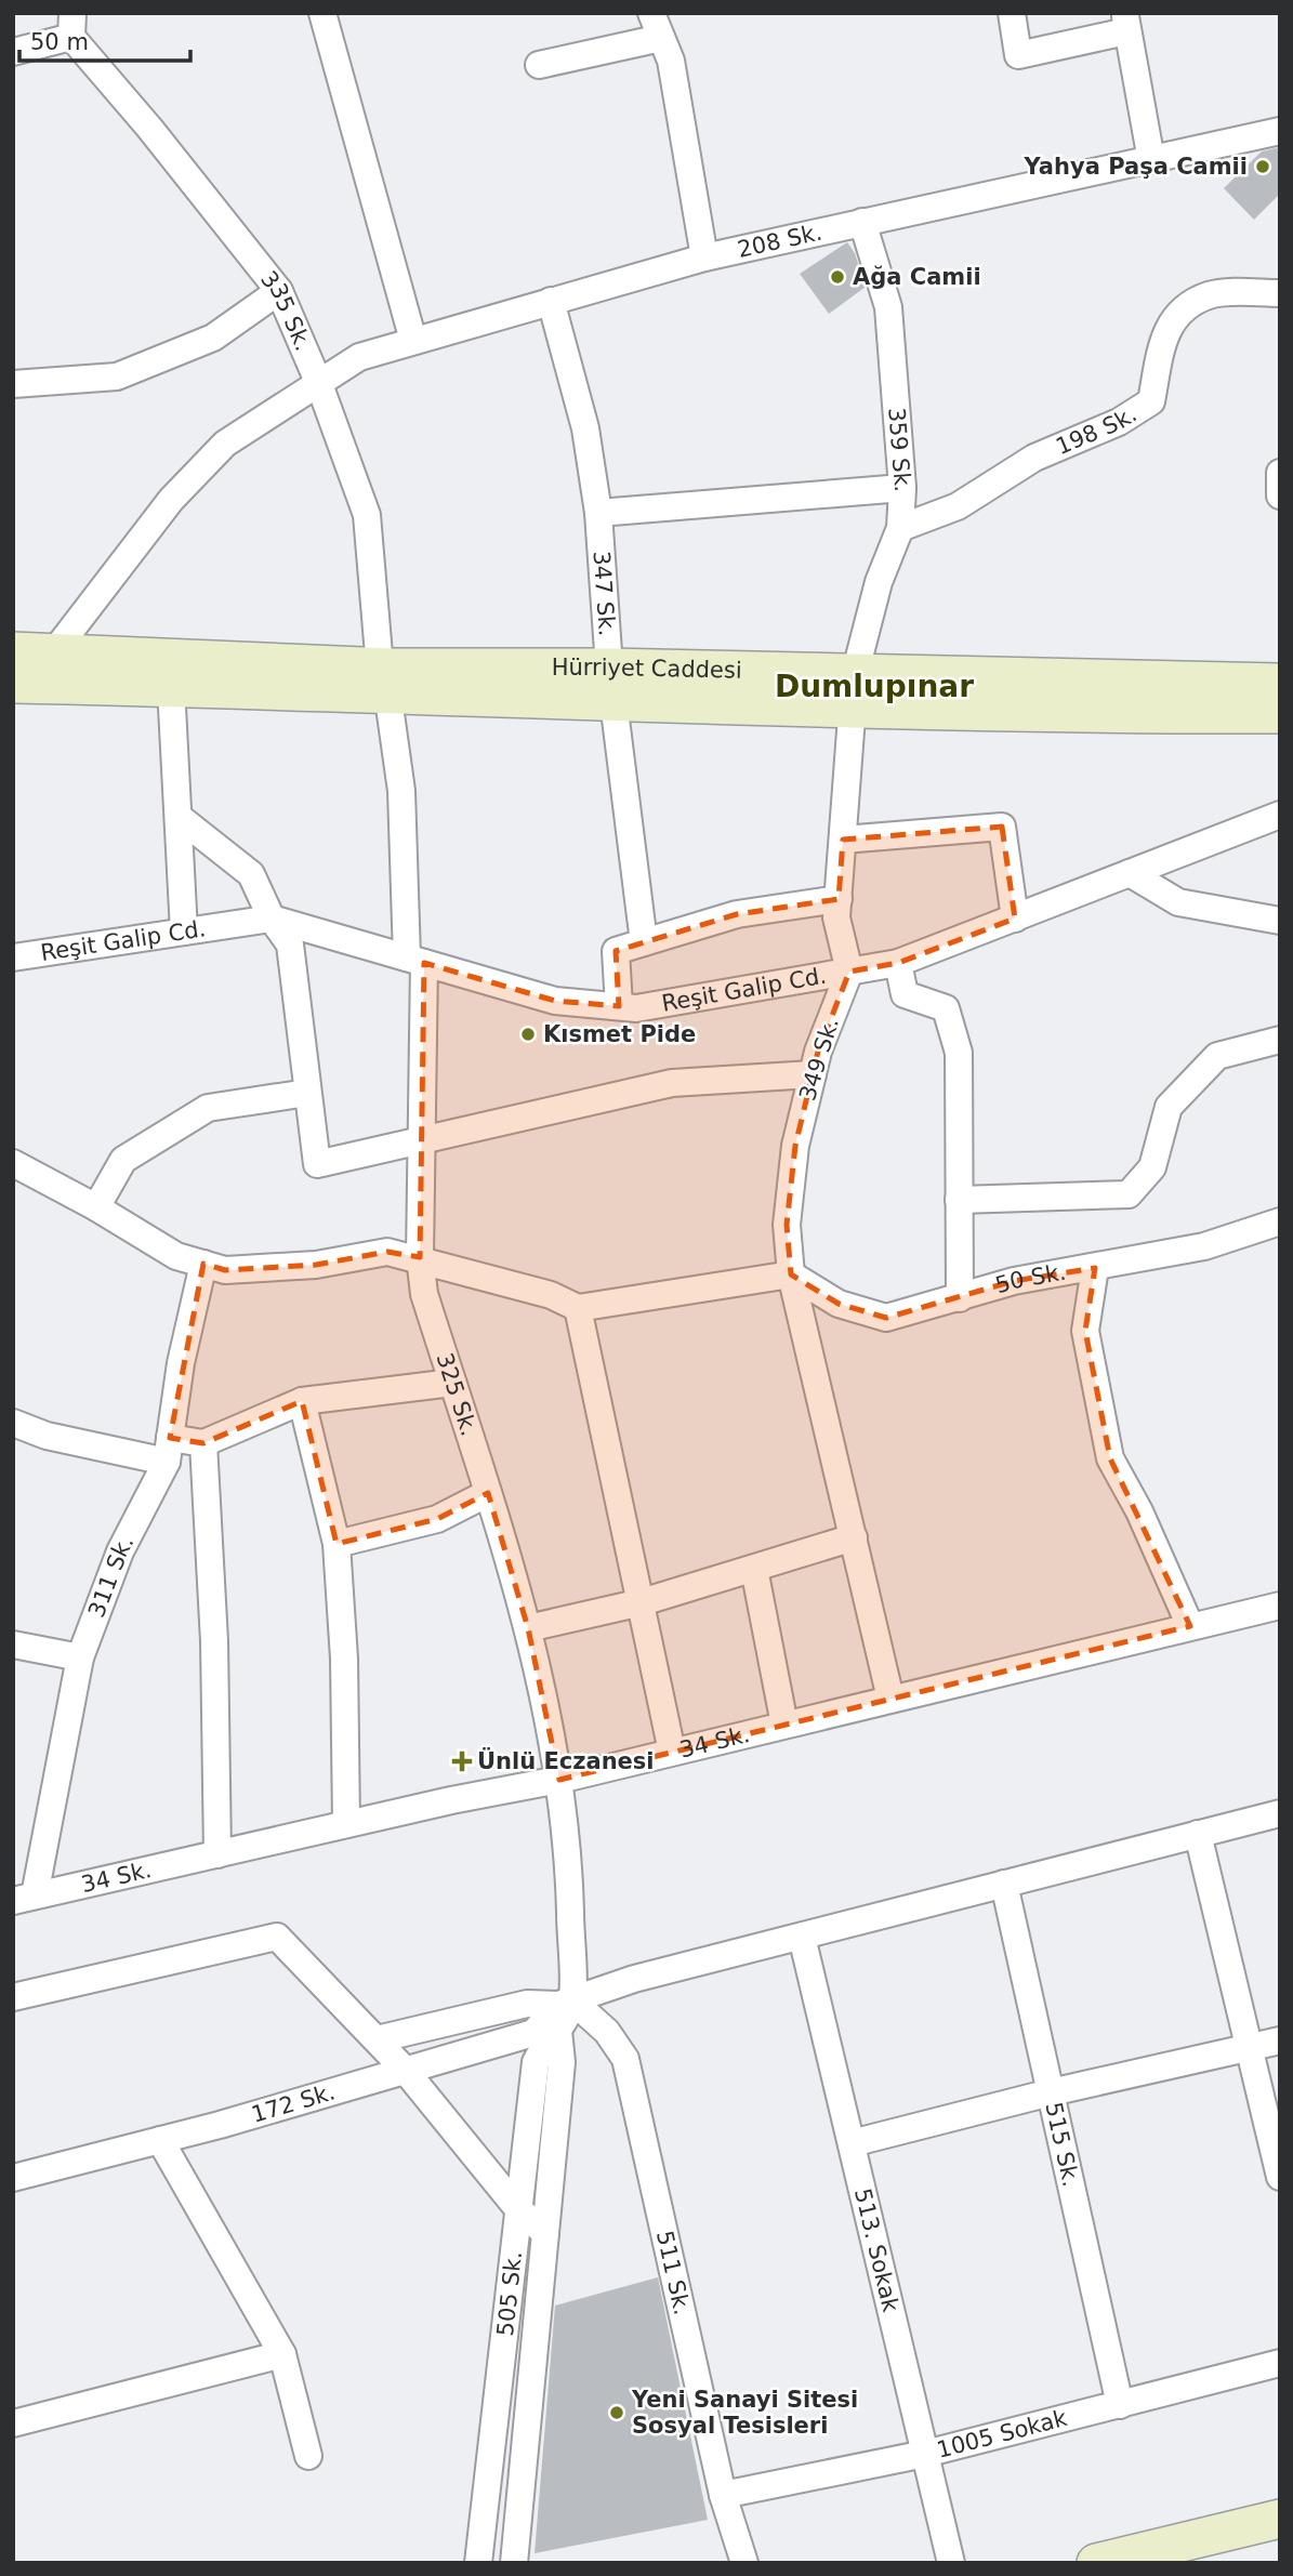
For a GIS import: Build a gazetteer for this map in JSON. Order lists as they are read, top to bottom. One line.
{"streets":{"main road":["Hürriyet Caddesi"],"street":["208 Sk.","335 Sk.","198 Sk.","359 Sk.","347 Sk.","Reşit Galip Cd.","349 Sk.","50 Sk.","325 Sk.","311 Sk.","34 Sk.","172 Sk.","515 Sk.","513. Sokak","511 Sk.","505 Sk.","1005 Sokak"]},"crossings":[["208 Sk.","335 Sk."],["208 Sk.","359 Sk."],["208 Sk.","347 Sk."],["208 Sk.","Hürriyet Caddesi"],["335 Sk.","Hürriyet Caddesi"],["335 Sk.","325 Sk."],["198 Sk.","359 Sk."],["359 Sk.","Hürriyet Caddesi"],["347 Sk.","Hürriyet Caddesi"],["Hürriyet Caddesi","325 Sk."],["Reşit Galip Cd.","349 Sk."],["Reşit Galip Cd.","325 Sk."],["349 Sk.","50 Sk."],["349 Sk.","34 Sk."],["325 Sk.","34 Sk."],["325 Sk.","505 Sk."],["311 Sk.","34 Sk."],["172 Sk.","511 Sk."],["172 Sk.","505 Sk."],["515 Sk.","1005 Sokak"],["513. Sokak","1005 Sokak"],["511 Sk.","505 Sk."],["511 Sk.","1005 Sokak"]],"districts":["Dumlupınar"],"places":{"other":["Yahya Paşa Camii","Ağa Camii","Kısmet Pide","Yeni Sanayi Sitesi Sosyal Tesisleri"],"health":["Ünlü Eczanesi"]},"scale_bar":"50 m"}
